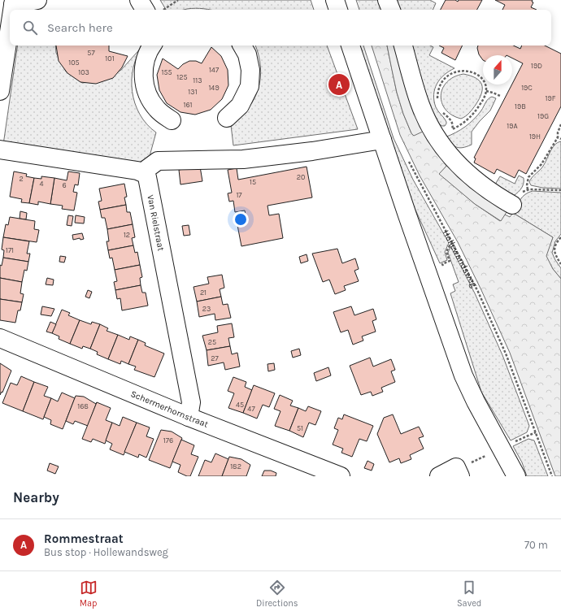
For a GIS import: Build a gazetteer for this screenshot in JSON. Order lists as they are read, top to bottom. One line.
{"streets":{"street":["Van Rielstraat","Schermerhornstraat"],"path":["Hollewandsweg"]},"crossings":[["Van Rielstraat","Schermerhornstraat"]],"house_numbers":["57","101","105","19D","147","103","155","125","113","149","19C","131","19F","161","19B","19G","19A","19H","20","2","15","4","6","17","12","171","21","23","25","27","45","168","47","51","176","182"],"north":"top","page":{"search":"Search here","pins":"A","heading":"Nearby","list":[{"mark":"A","name":"Rommestraat","note":"Bus stop · Hollewandsweg","value":"70 m"}],"nav":["Map","Directions","Saved"]}}
